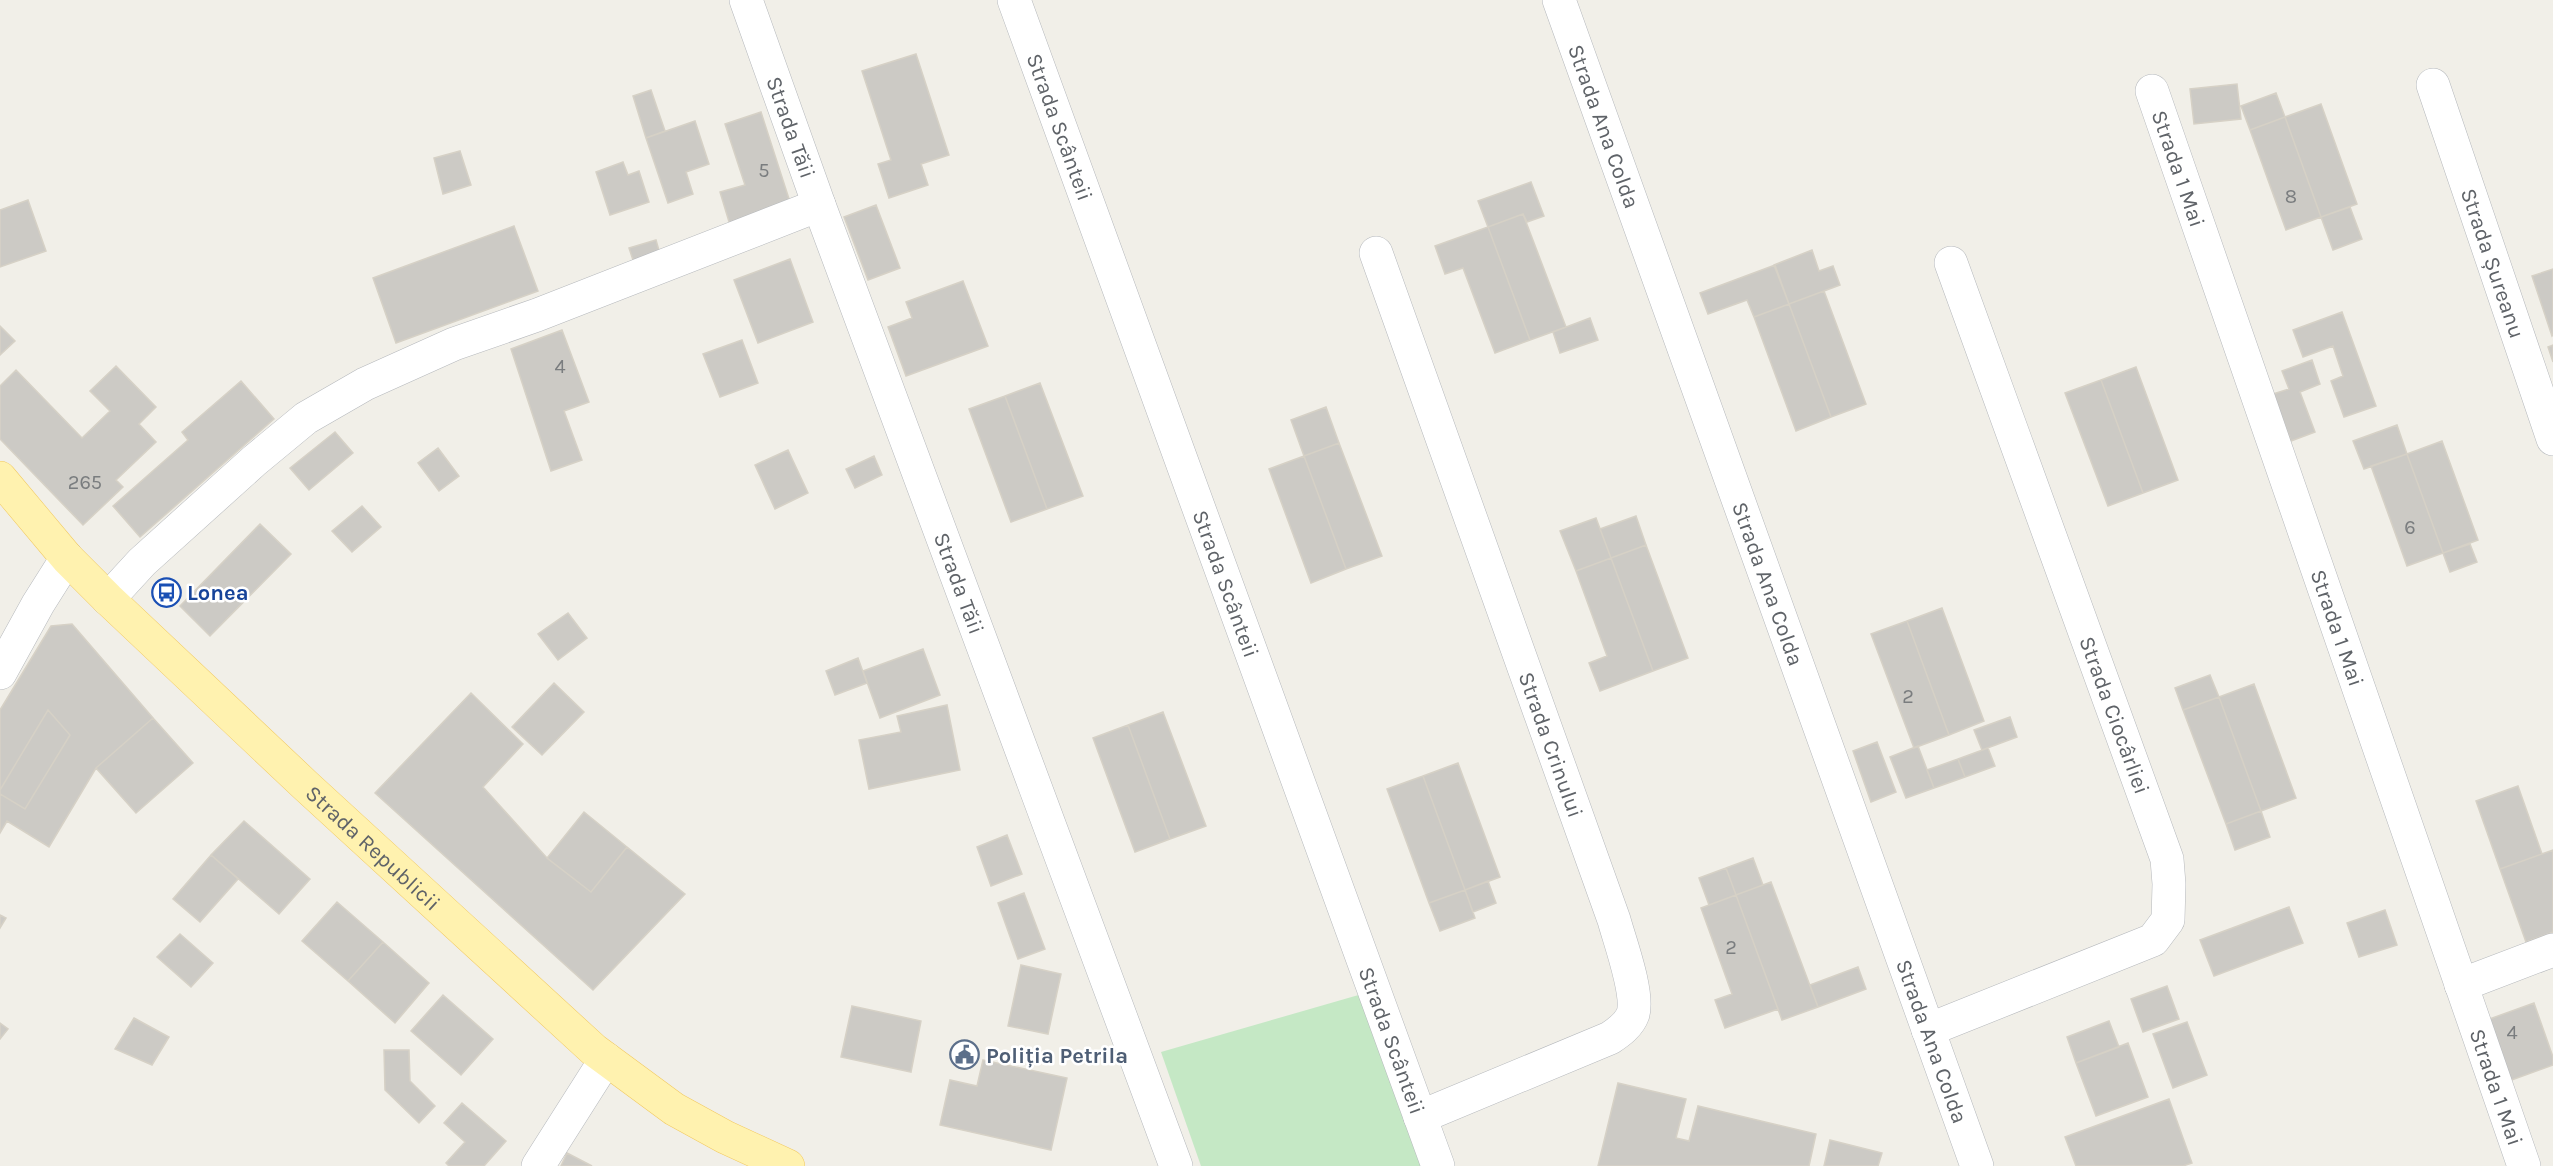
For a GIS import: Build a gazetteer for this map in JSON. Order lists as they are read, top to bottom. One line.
{"streets":{"main road":["Strada Republicii"],"street":["Strada Scânteii","Strada Ana Colda","Strada Tăii","Strada 1 Mai","Strada Șureanu","Strada Ciocârliei","Strada Crinului"]},"crossings":[["Strada Scânteii","Strada Crinului"],["Strada Ana Colda","Strada Ciocârliei"]],"places":{"bus stop":["Lonea"],"public building":["Poliția Petrila"]},"house_numbers":["5","8","4","265","6","2","2","4"]}
